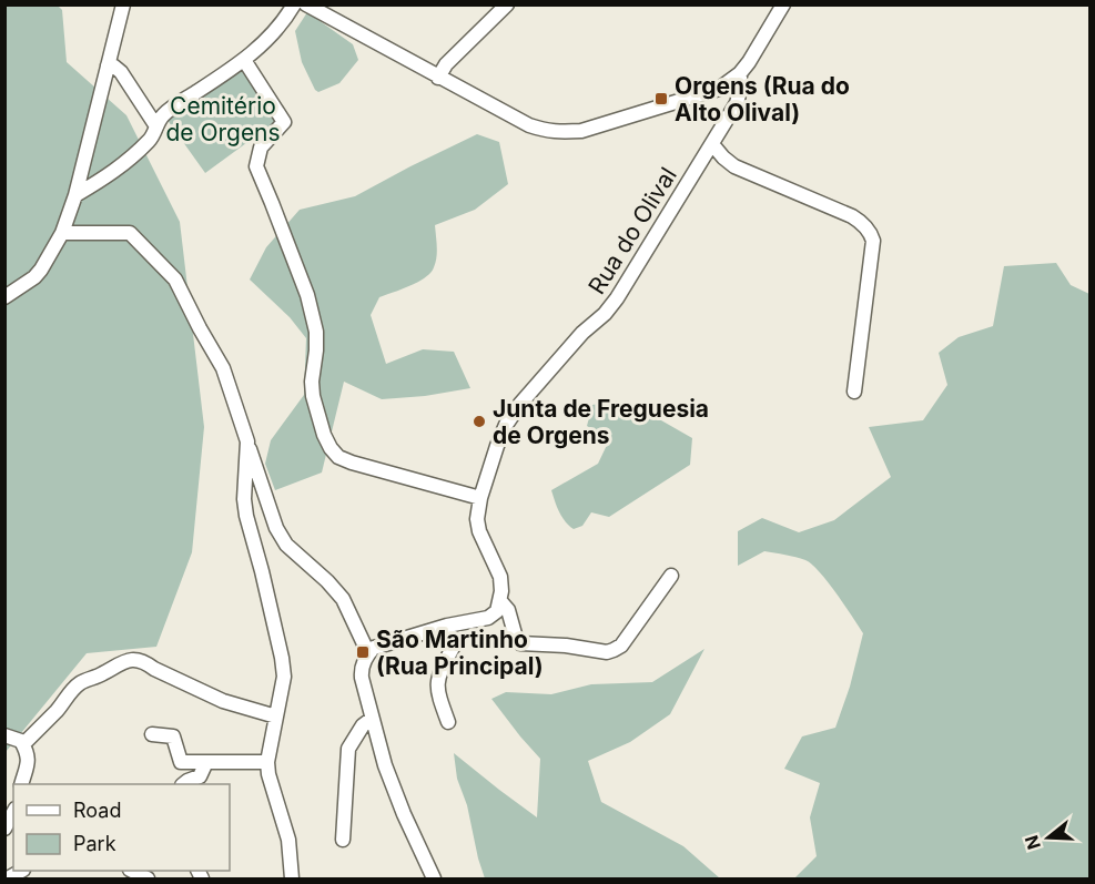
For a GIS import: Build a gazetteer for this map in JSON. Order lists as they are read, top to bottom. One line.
{"streets":{"street":["Rua do Olival"]},"parks":["Cemitério de Orgens"],"places":{"transit":["Orgens (Rua do Alto Olival)","São Martinho (Rua Principal)"],"other":["Junta de Freguesia de Orgens"]},"legend":["Road","Park"],"north":"left"}
